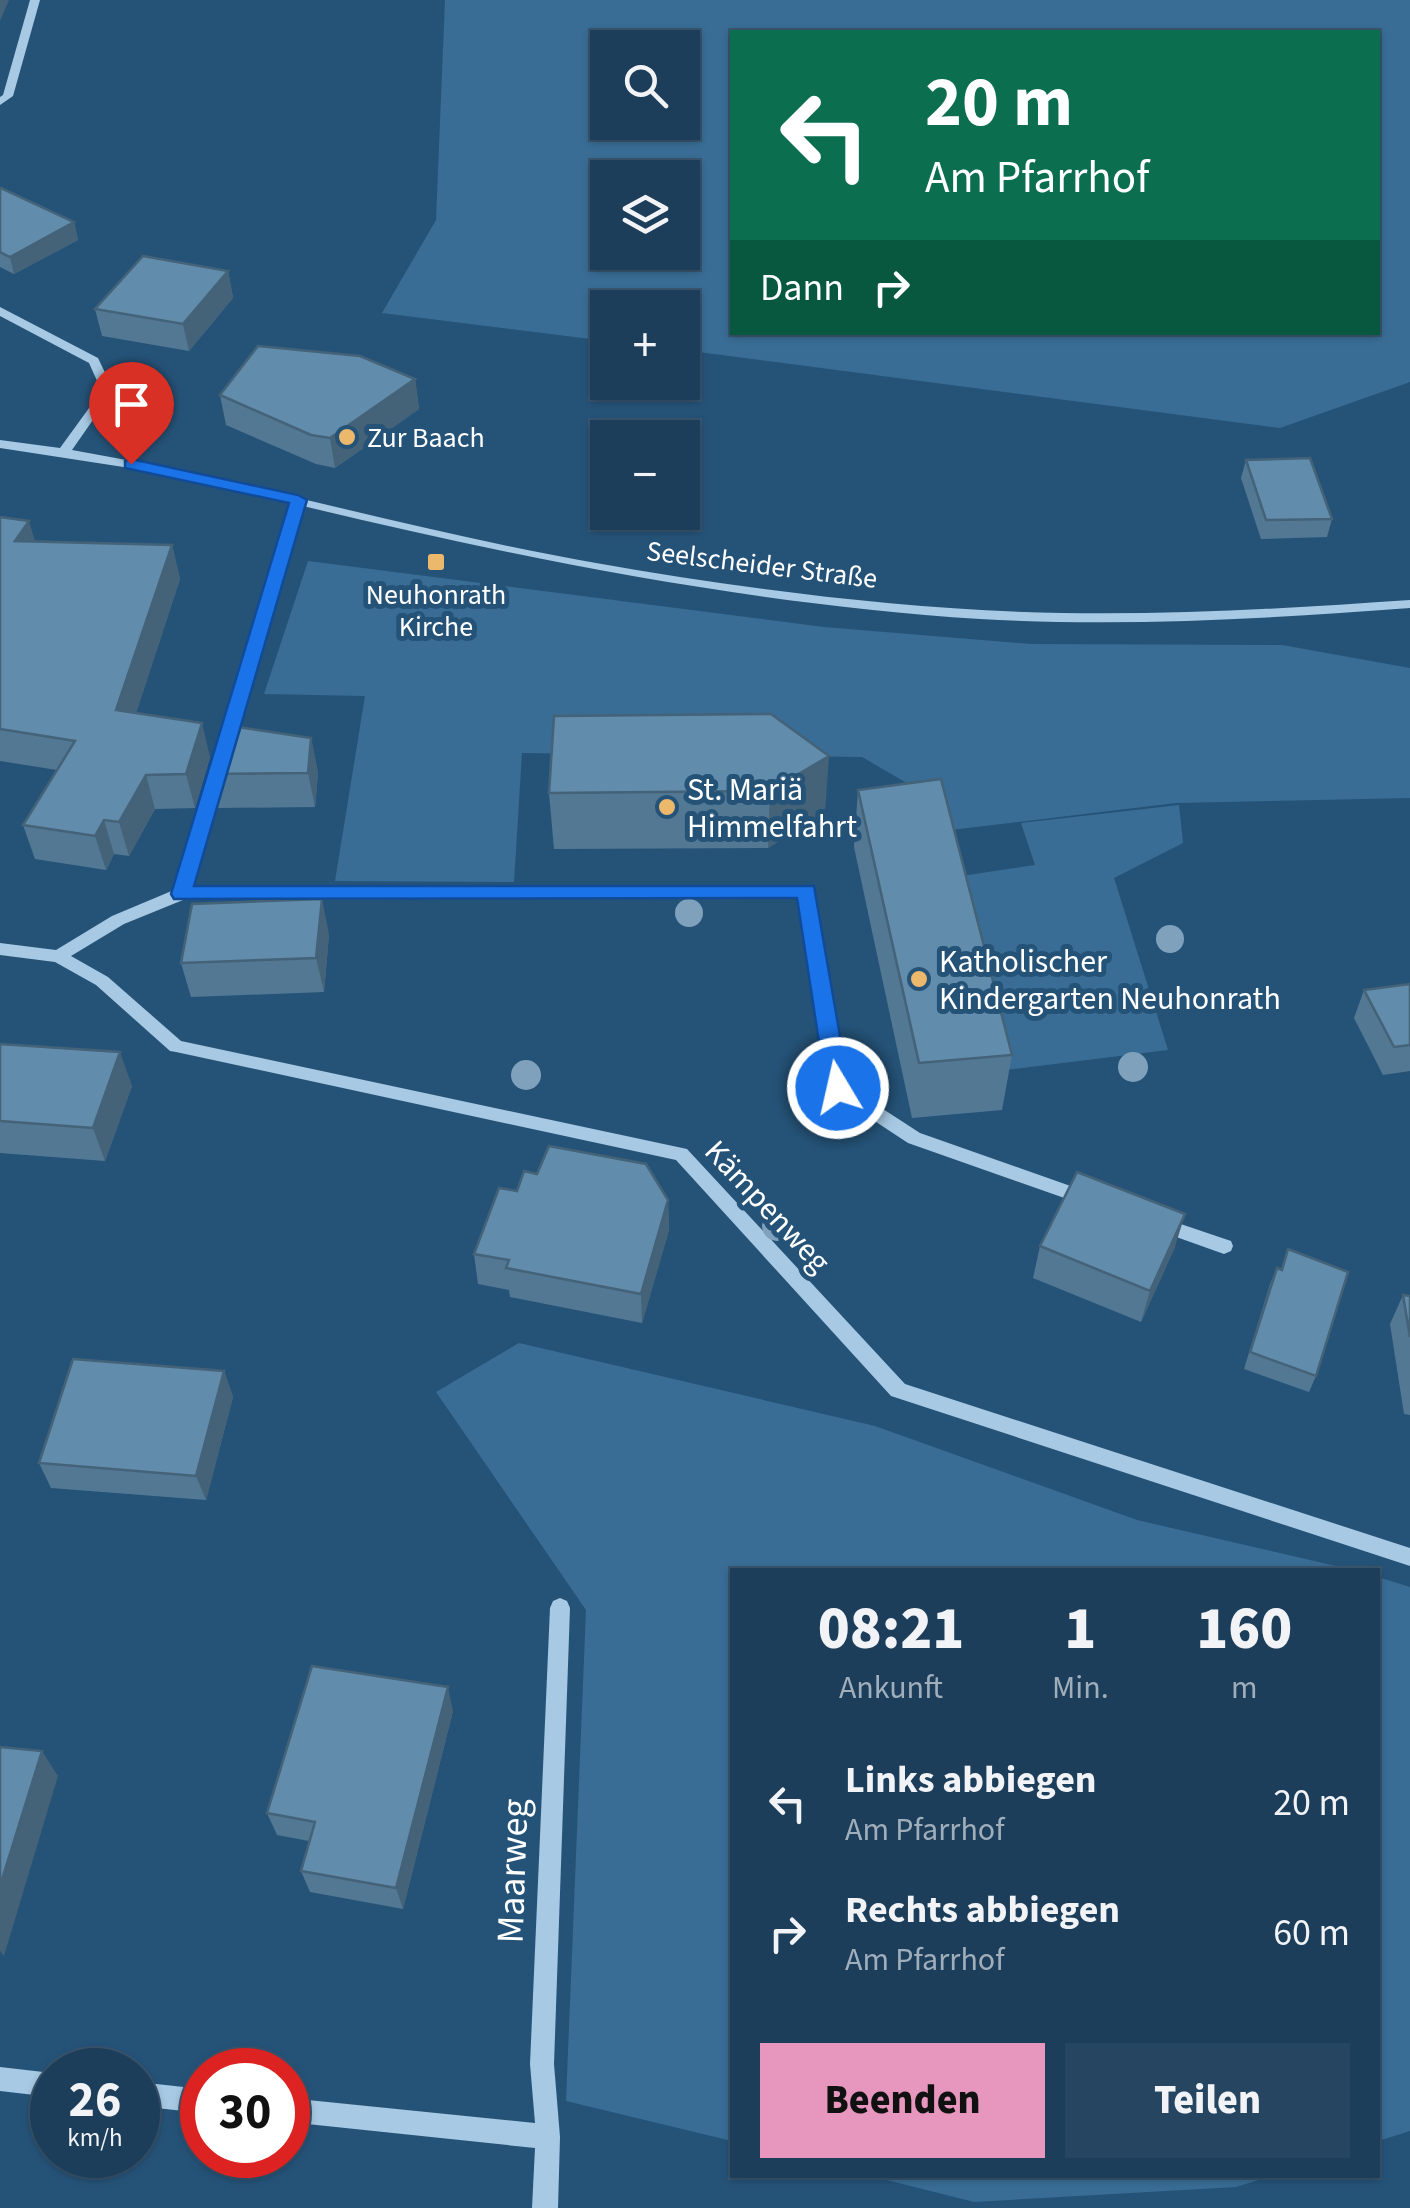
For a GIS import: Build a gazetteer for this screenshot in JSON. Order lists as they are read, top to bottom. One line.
{"streets":{"street":["Seelscheider Straße","Kämpenweg","Maarweg"]},"places":{"other":["Zur Baach","St. Mariä Himmelfahrt","Katholischer Kindergarten Neuhonrath"],"transit":["Neuhonrath Kirche"]},"page":{"map_buttons":["+","−"],"turn":["20 m","Am Pfarrhof"],"then":"Dann","eta":["08:21","Ankunft","1","Min.","160","m"],"list":[{"name":"Links abbiegen","note":"Am Pfarrhof","value":"20 m"},{"name":"Rechts abbiegen","note":"Am Pfarrhof","value":"60 m"}],"buttons":["Beenden","Teilen"],"speed":"26 km/h","limit":"30"}}
